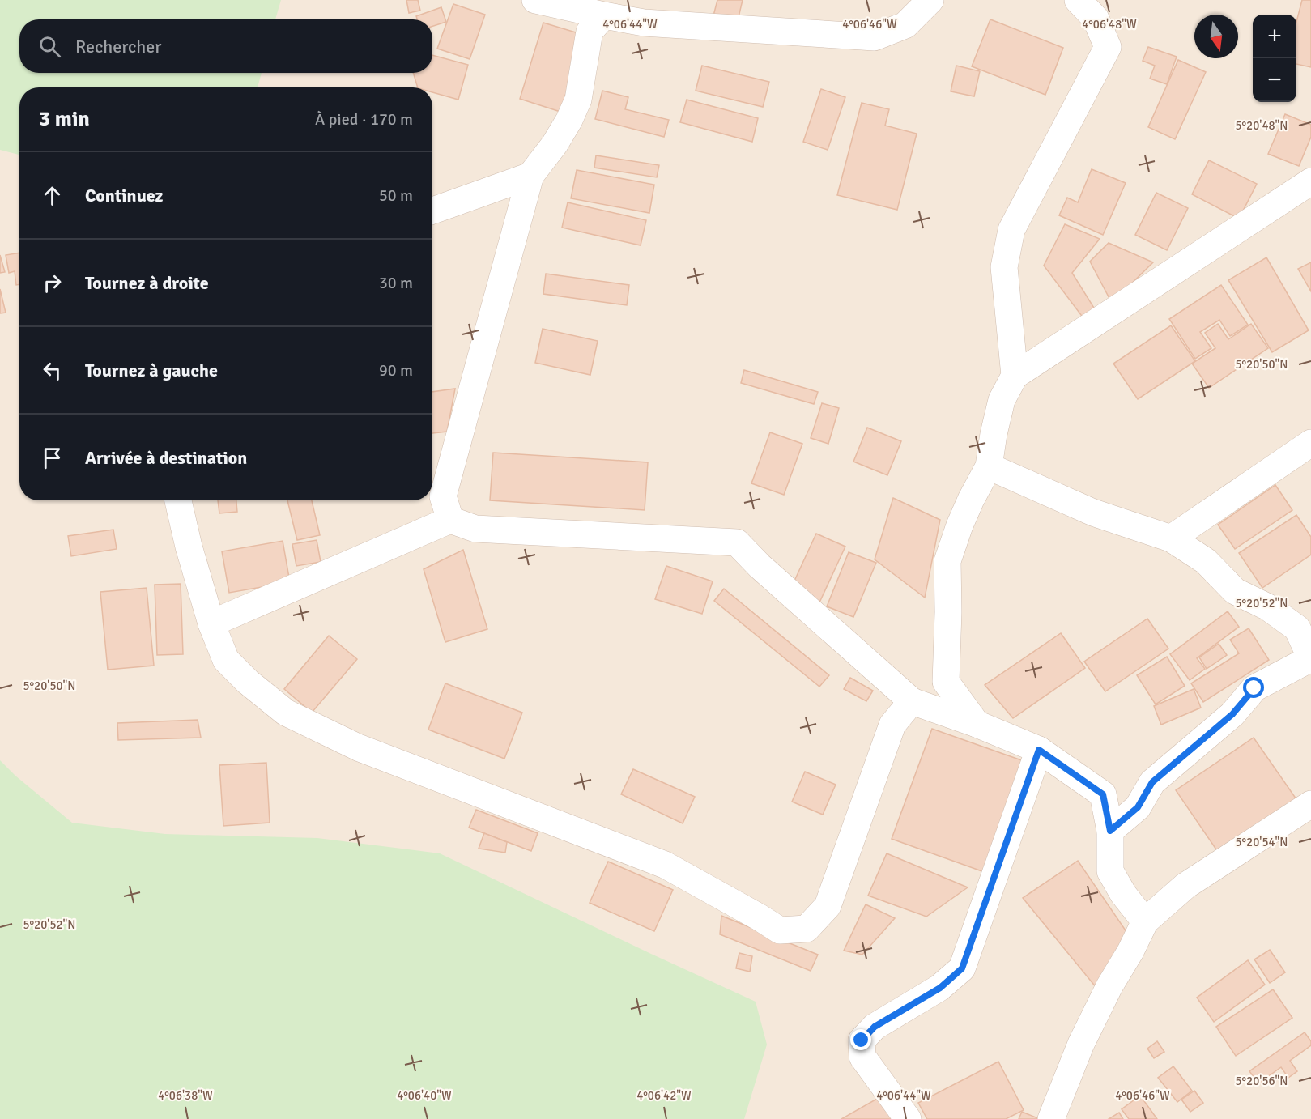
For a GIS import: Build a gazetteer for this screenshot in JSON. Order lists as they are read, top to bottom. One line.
{"north":"bottom","page":{"map_buttons":["+","−"],"search":"Rechercher","heading":["3 min","À pied · 170 m"],"list":[["Continuez","50 m"],["Tournez à droite","30 m"],["Tournez à gauche","90 m"],"Arrivée à destination"]},"coordinates":["4°06'44\"W","4°06'46\"W","4°06'48\"W","5°20'48\"N","5°20'50\"N","5°20'52\"N","5°20'54\"N","5°20'56\"N","4°06'38\"W","4°06'40\"W","4°06'42\"W"]}
